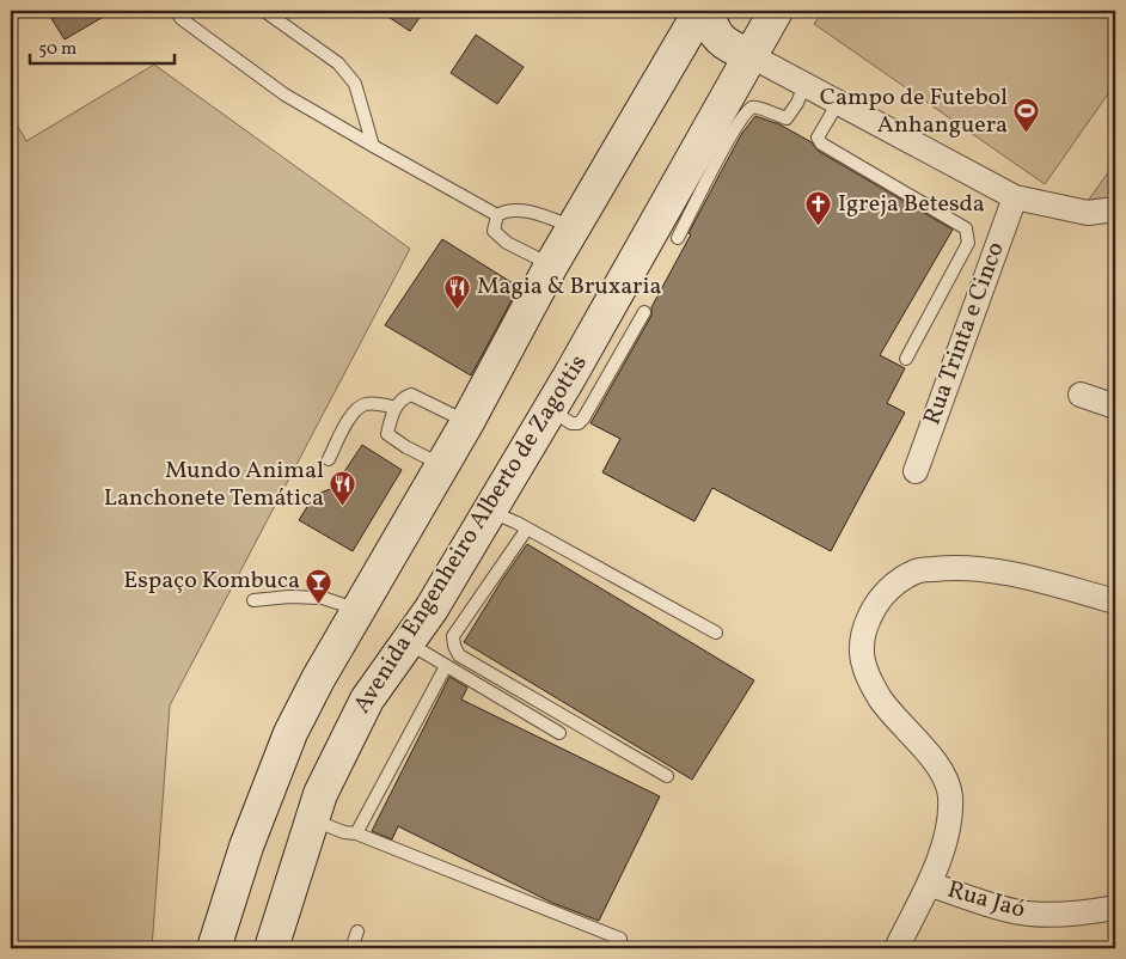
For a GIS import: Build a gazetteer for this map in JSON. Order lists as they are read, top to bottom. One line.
{"streets":{"main road":["Avenida Engenheiro Alberto de Zagottis"],"street":["Rua Trinta e Cinco","Rua Jaó"]},"places":{"sports":["Campo de Futebol Anhanguera"],"church":["Igreja Betesda"],"restaurant":["Magia & Bruxaria","Mundo Animal Lanchonete Temática"],"bar":["Espaço Kombuca"]},"scale_bar":"50 m"}
